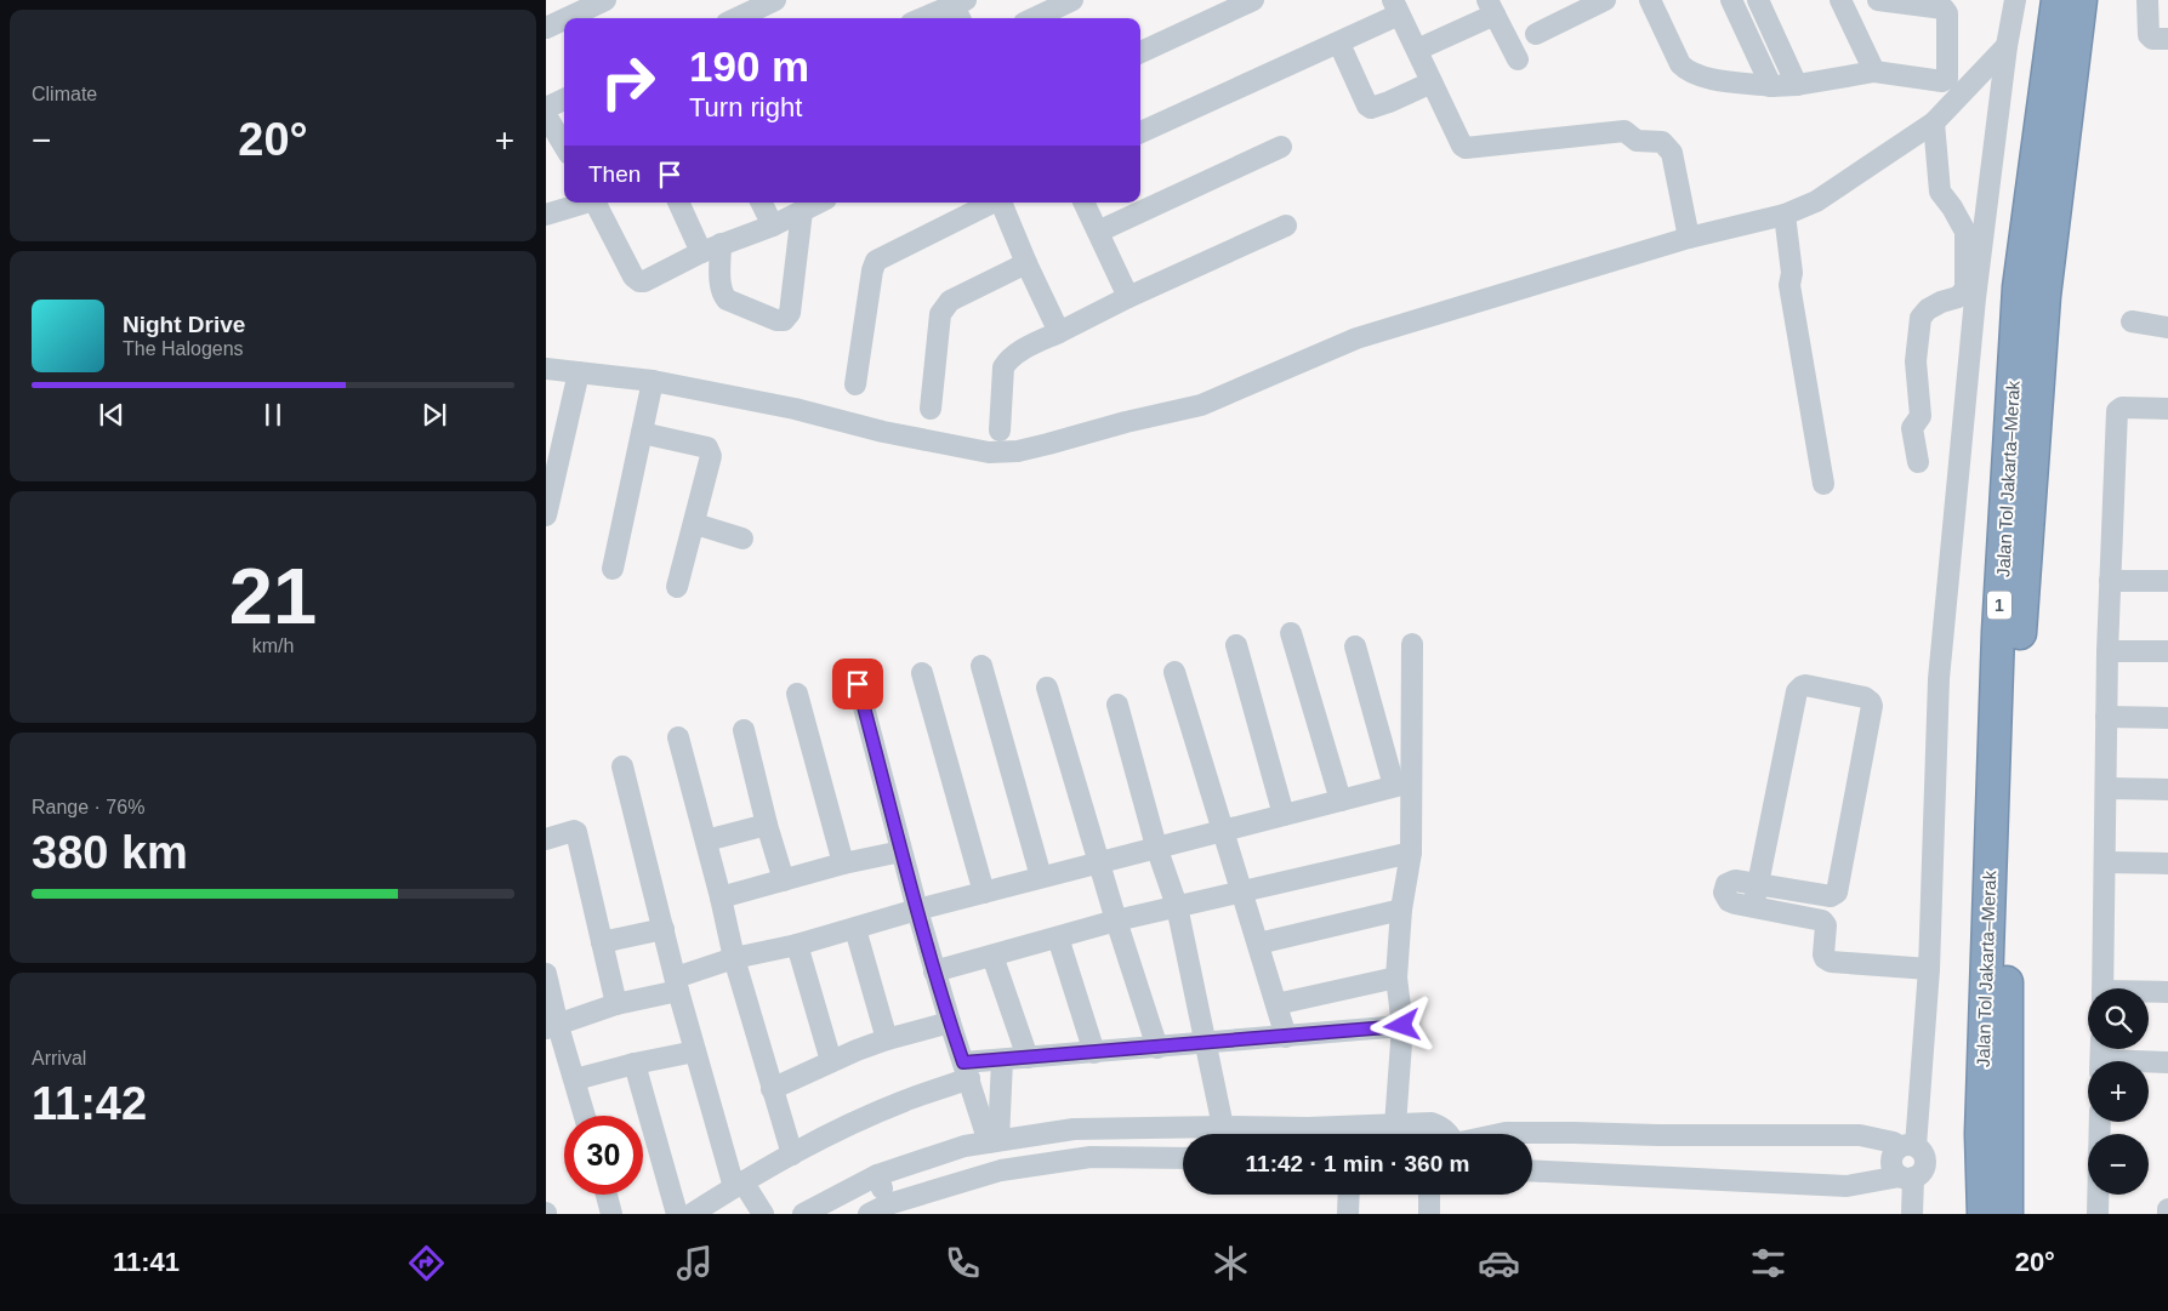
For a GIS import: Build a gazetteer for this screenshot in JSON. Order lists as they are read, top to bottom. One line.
{"streets":{"highway":["Jalan Tol Jakarta–Merak","1"]},"page":{"tile":["Climate",["21","km/h"],["Range · 76%","380 km"],["Arrival","11:42"]],"turn":["190 m","Turn right"],"heat":["−","20°","+"],"then":"Then","song":["Night Drive","The Halogens"],"map_buttons":["+","−"],"limit":"30","trip":"11:42 · 1 min · 360 m","tabs":["11:41","20°"]}}
